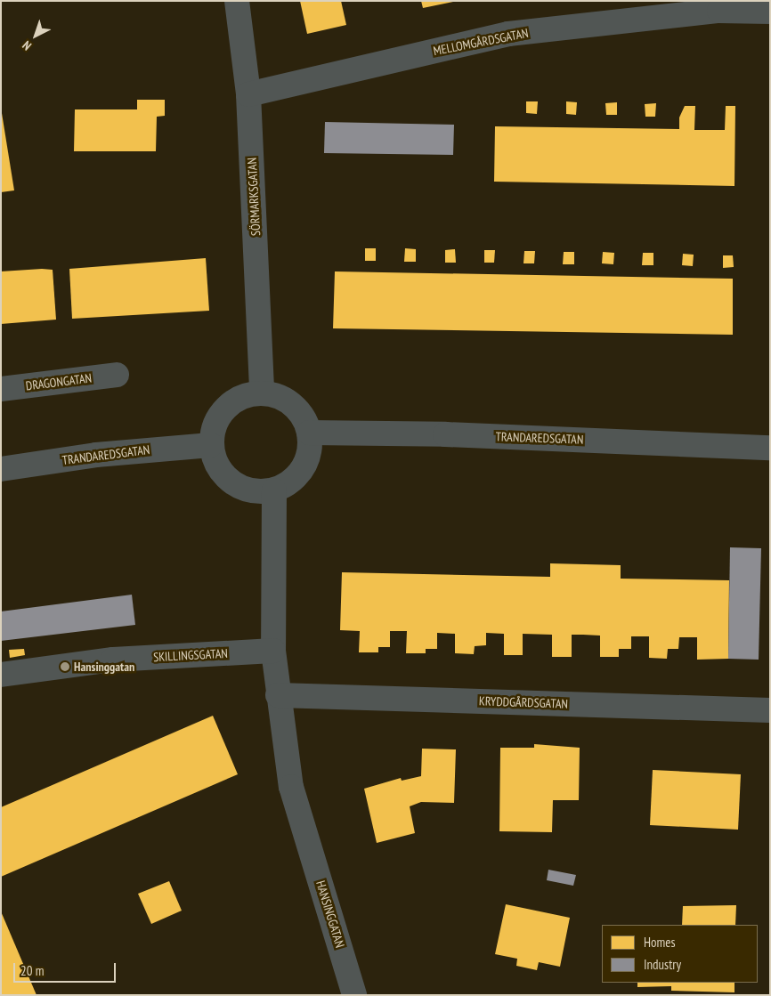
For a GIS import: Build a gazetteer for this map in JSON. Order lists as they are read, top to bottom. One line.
{"streets":{"street":["MELLOMGÅRDSGATAN","SÖRMARKSGATAN","DRAGONGATAN","TRANDAREDSGATAN","SKILLINGSGATAN","KRYDDGÅRDSGATAN","HANSINGGATAN"]},"crossings":[["MELLOMGÅRDSGATAN","SÖRMARKSGATAN"],["SÖRMARKSGATAN","TRANDAREDSGATAN"],["SÖRMARKSGATAN","HANSINGGATAN"],["TRANDAREDSGATAN","HANSINGGATAN"],["SKILLINGSGATAN","HANSINGGATAN"],["KRYDDGÅRDSGATAN","HANSINGGATAN"]],"places":["Hansinggatan"],"legend":["Homes","Industry"],"scale_bar":"20 m","north":"bottom left"}
